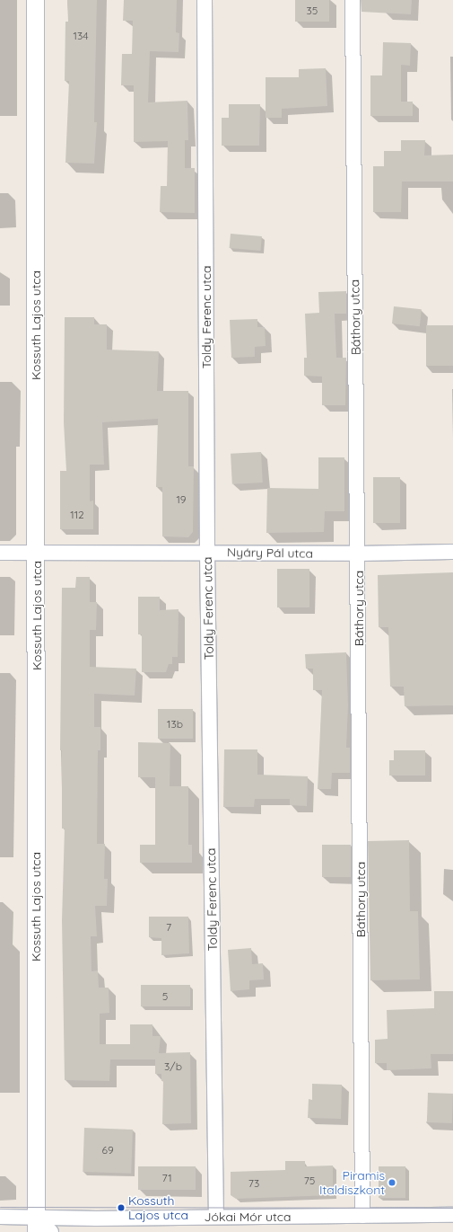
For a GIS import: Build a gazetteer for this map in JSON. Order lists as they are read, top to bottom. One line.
{"streets":{"street":["Toldy Ferenc utca","Báthory utca","Kossuth Lajos utca","Nyáry Pál utca","Jókai Mór utca"]},"crossings":[["Toldy Ferenc utca","Nyáry Pál utca"],["Toldy Ferenc utca","Jókai Mór utca"],["Báthory utca","Nyáry Pál utca"],["Báthory utca","Jókai Mór utca"],["Kossuth Lajos utca","Nyáry Pál utca"],["Kossuth Lajos utca","Jókai Mór utca"]],"places":["Piramis Italdiszkont","Kossuth Lajos utca"],"house_numbers":["35","134","19","112","13b","7","5","3/b","69","71","75","73"]}
